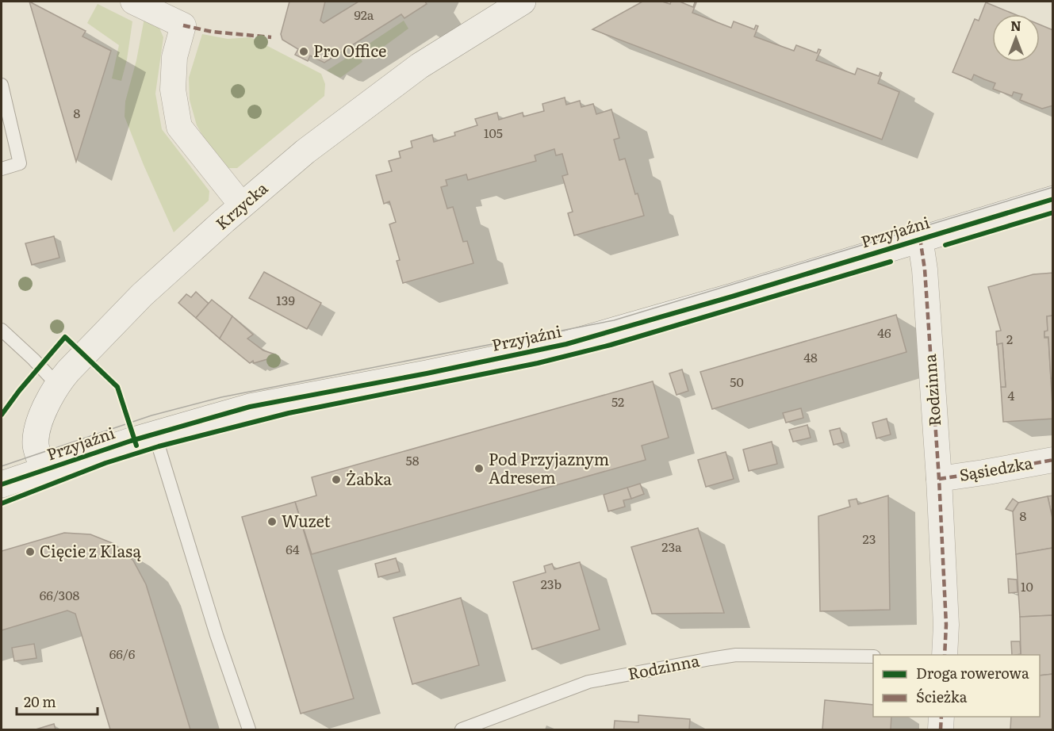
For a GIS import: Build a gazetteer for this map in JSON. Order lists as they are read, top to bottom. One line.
{"streets":{"street":["Krzycka","Przyjaźni","Rodzinna","Sąsiedzka"]},"crossings":[["Krzycka","Przyjaźni"],["Przyjaźni","Rodzinna"],["Rodzinna","Sąsiedzka"]],"places":["Pro Office","Pod Przyjaznym Adresem","Żabka","Wuzet","Cięcie z Klasą"],"house_numbers":["92a","8","105","139","46","2","48","50","4","52","58","8","23","23a","64","23b","10","66/308","66/6"],"legend":["Droga rowerowa","Ścieżka"],"scale_bar":"20 m","north":"top"}
